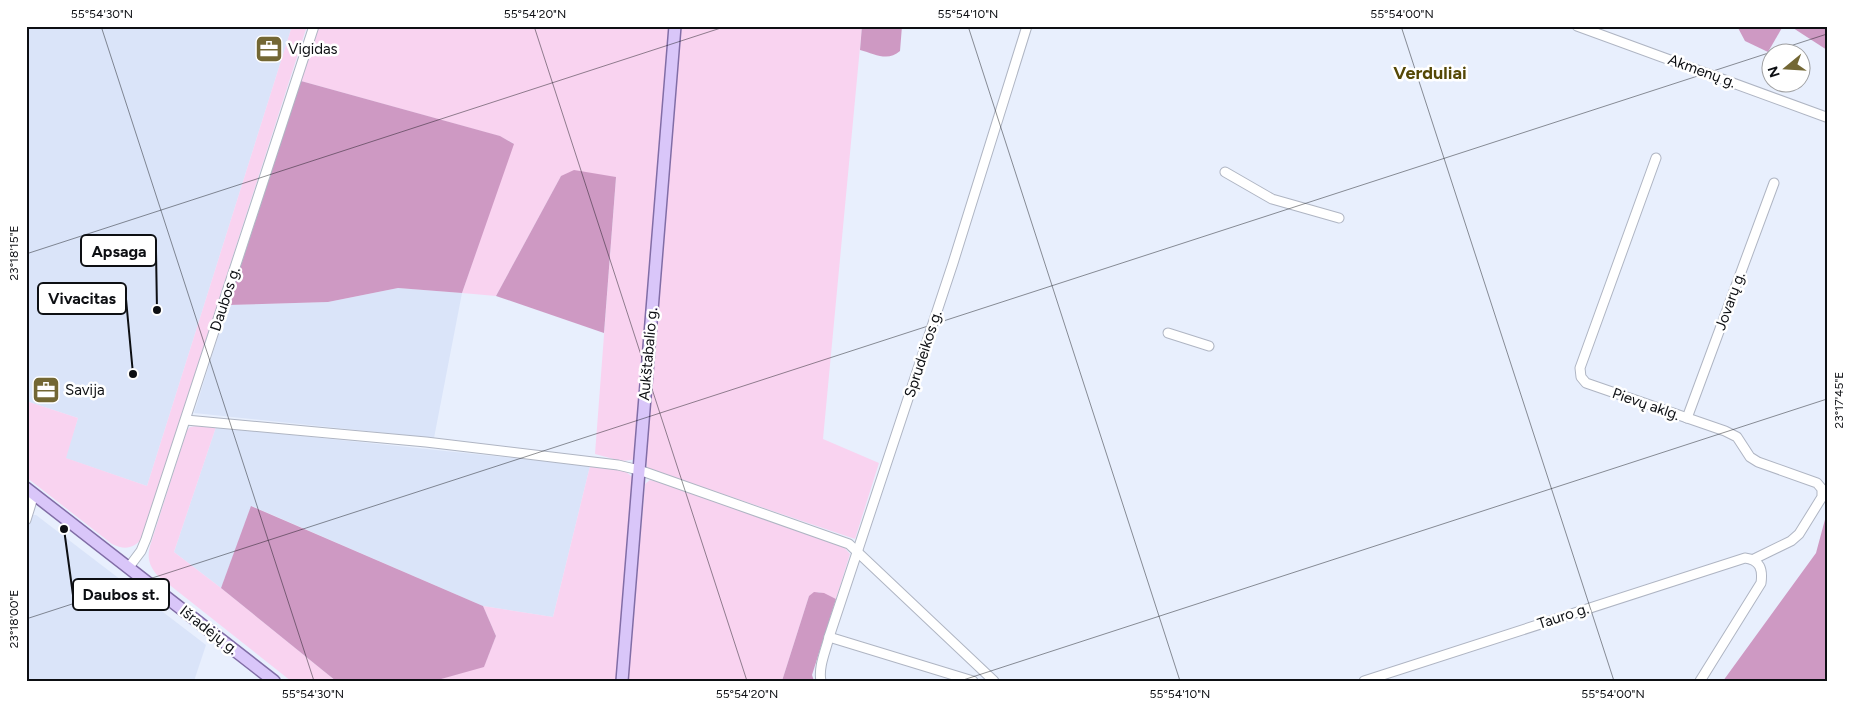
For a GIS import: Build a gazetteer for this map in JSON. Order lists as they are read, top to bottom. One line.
{"streets":{"main road":["Aukštabalio g.","Išradėjų g."],"street":["Akmenų g.","Daubos g.","Jovarų g.","Sprudeikos g.","Pievų aklg.","Tauro g."]},"crossings":[["Daubos g.","Išradėjų g."],["Jovarų g.","Pievų aklg."],["Pievų aklg.","Tauro g."]],"districts":["Verduliai"],"places":{"office":["Vigidas","Savija"],"other":["Apsaga","Vivacitas","Daubos st."]},"north":"left","coordinates":["55°54'30\"N","55°54'20\"N","55°54'10\"N","55°54'00\"N","23°18'15\"E","23°17'45\"E","23°18'00\"E"]}
